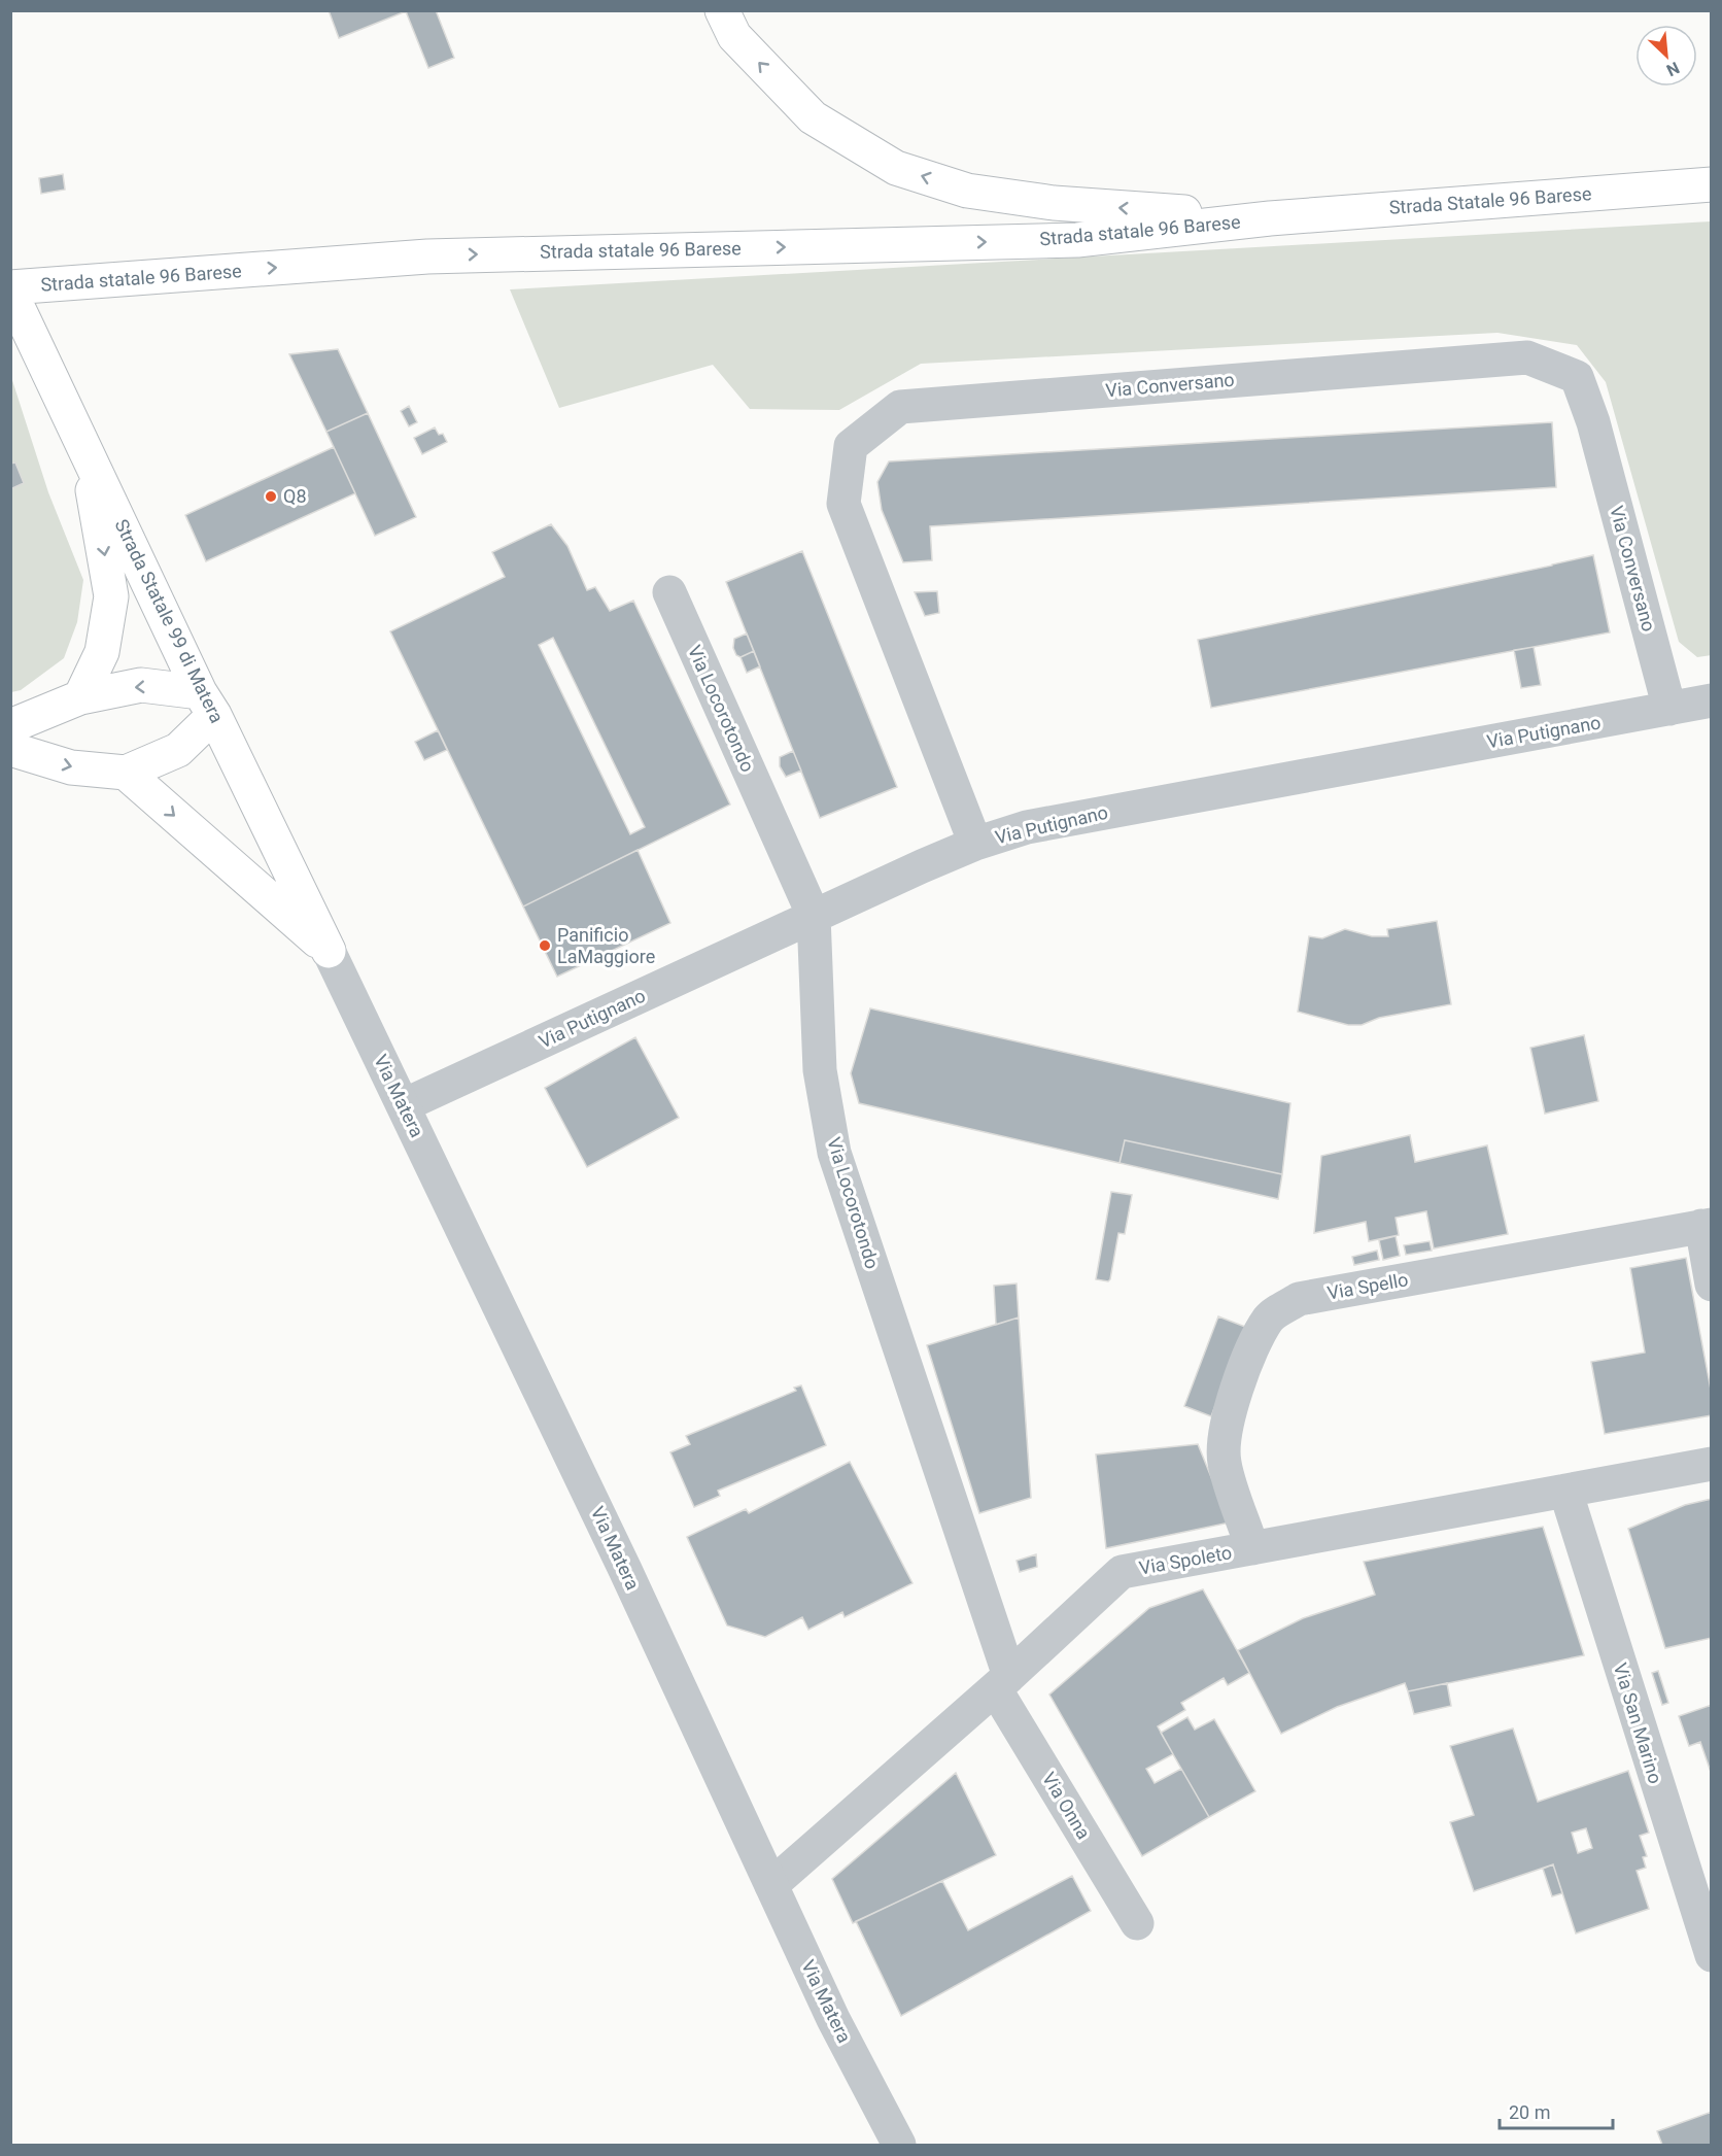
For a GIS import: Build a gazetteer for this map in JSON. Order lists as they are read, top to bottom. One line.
{"streets":{"main road":["Strada Statale 96 Barese","Strada statale 96 Barese","Strada Statale 99 di Matera"],"street":["Via Conversano","Via Locorotondo","Via Putignano","Via Matera","Via Spello","Via Spoleto","Via San Marino","Via Onna"]},"crossings":[["Strada Statale 96 Barese","Strada statale 96 Barese"],["Strada statale 96 Barese","Strada Statale 99 di Matera"],["Via Conversano","Via Putignano"],["Strada Statale 99 di Matera","Via Matera"],["Via Locorotondo","Via Putignano"],["Via Locorotondo","Via Spoleto"],["Via Locorotondo","Via Onna"],["Via Putignano","Via Matera"],["Via Matera","Via Spoleto"],["Via Spello","Via Spoleto"],["Via Spoleto","Via San Marino"],["Via Spoleto","Via Onna"]],"one_way":["Strada statale 96 Barese"],"places":["Q8","Panificio LaMaggiore"],"scale_bar":"20 m","north":"bottom right"}
